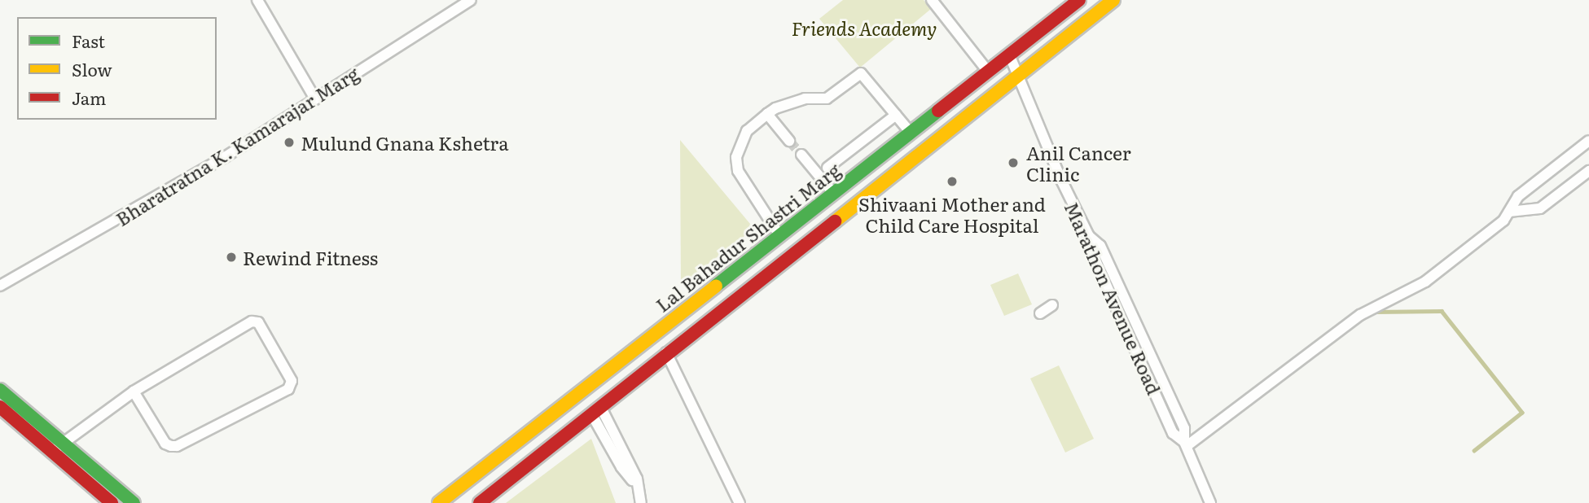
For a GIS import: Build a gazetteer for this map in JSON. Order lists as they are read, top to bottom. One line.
{"streets":{"main road":["Lal Bahadur Shastri Marg"],"street":["Bharatratna K. Kamarajar Marg","Marathon Avenue Road"]},"crossings":[["Lal Bahadur Shastri Marg","Marathon Avenue Road"]],"parks":["Friends Academy"],"places":["Mulund Gnana Kshetra","Anil Cancer Clinic","Shivaani Mother and Child Care Hospital","Rewind Fitness"],"legend":["Fast","Slow","Jam"]}
